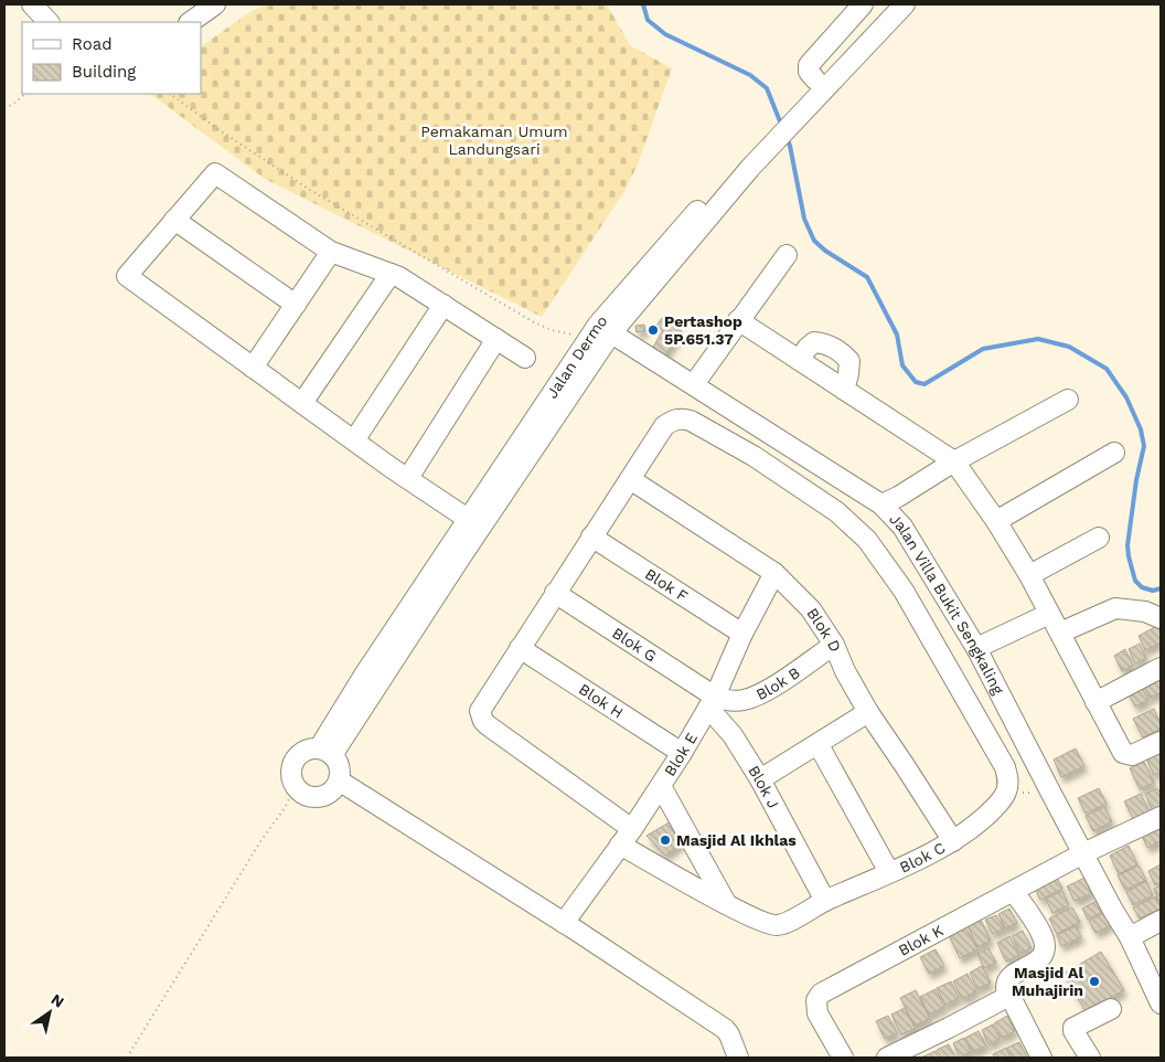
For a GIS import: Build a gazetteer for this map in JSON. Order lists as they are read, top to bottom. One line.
{"streets":{"street":["Jalan Dermo","Blok F","Jalan Villa Bukit Sengkaling","Blok D","Blok G","Blok B","Blok H","Blok E","Blok J","Blok C","Blok K"]},"crossings":[["Jalan Dermo","Jalan Villa Bukit Sengkaling"],["Blok F","Blok E"],["Jalan Villa Bukit Sengkaling","Blok K"],["Blok D","Blok B"],["Blok D","Blok E"],["Blok D","Blok C"],["Blok G","Blok B"],["Blok G","Blok E"],["Blok G","Blok J"],["Blok B","Blok E"],["Blok B","Blok J"],["Blok H","Blok E"],["Blok H","Blok C"],["Blok E","Blok J"],["Blok E","Blok C"],["Blok J","Blok C"]],"parks":["Pemakaman Umum Landungsari"],"places":["Pertashop 5P.651.37","Masjid Al Ikhlas","Masjid Al Muhajirin"],"legend":["Road","Building"],"north":"top right"}
